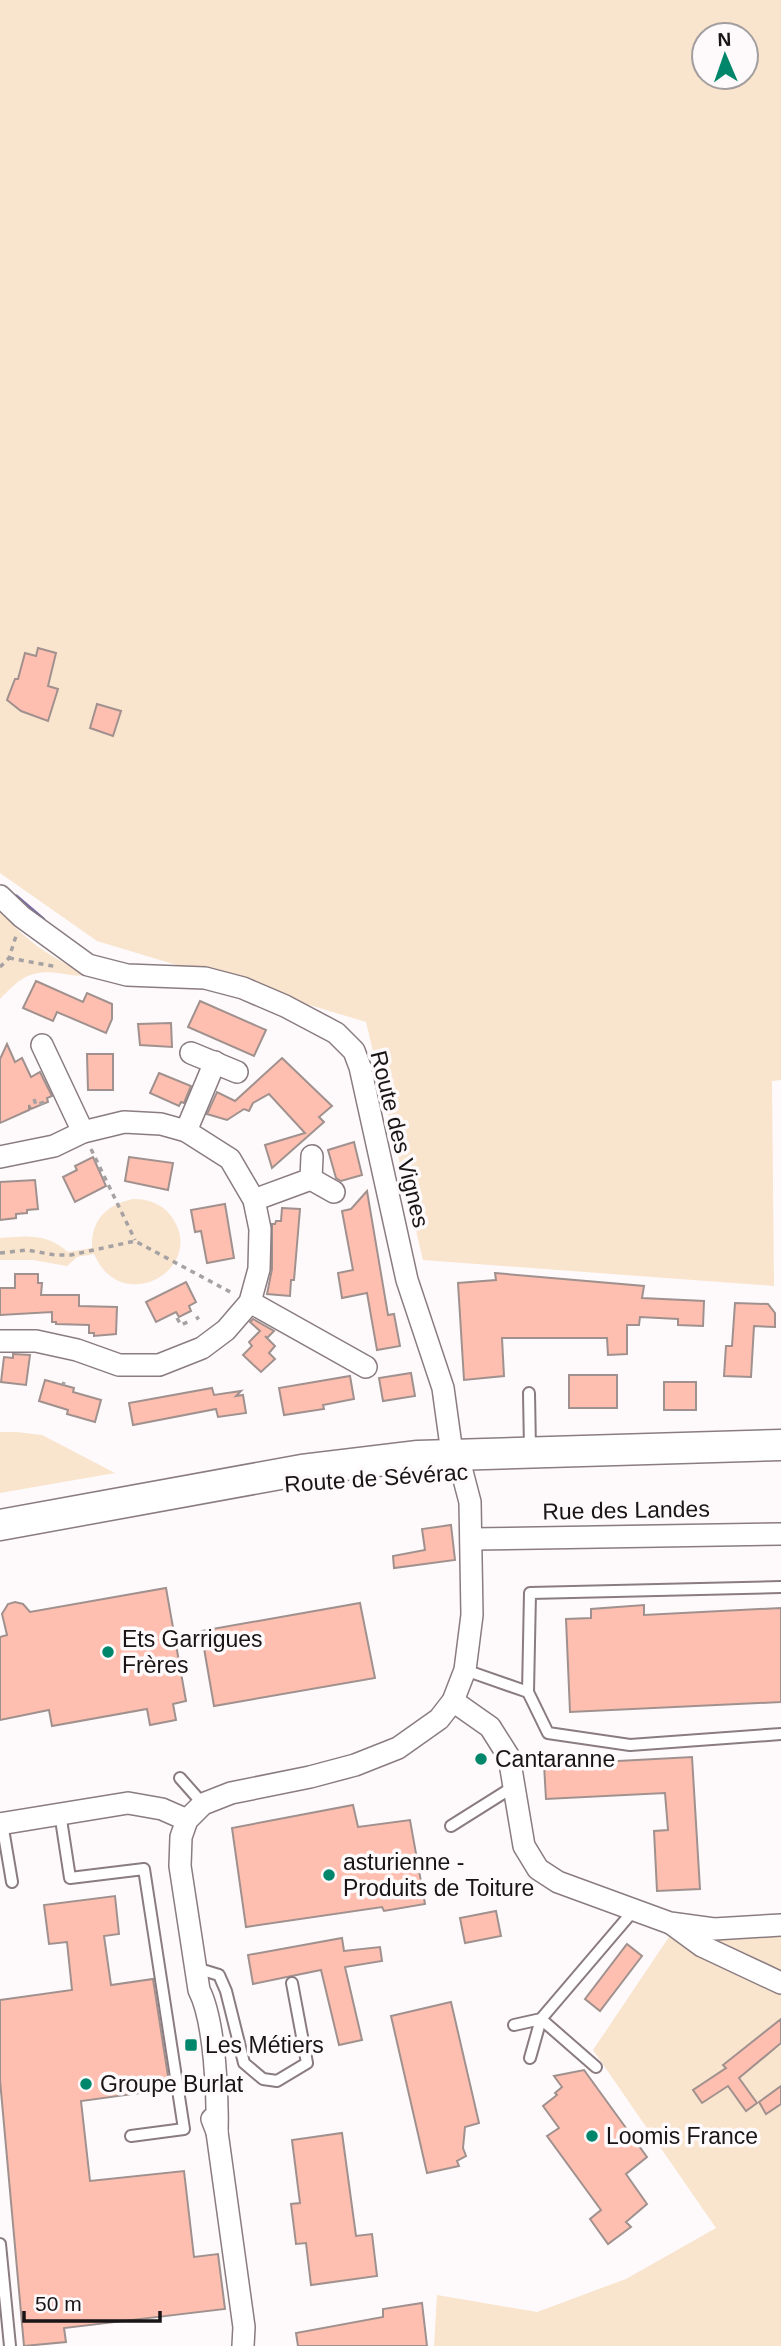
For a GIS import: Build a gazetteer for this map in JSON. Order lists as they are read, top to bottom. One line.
{"streets":{"main road":["Route de Sévérac"],"street":["Route des Vignes","Rue des Landes"]},"crossings":[["Route des Vignes","Route de Sévérac"],["Route des Vignes","Rue des Landes"]],"places":{"other":["Ets Garrigues Frères","Cantaranne","asturienne - Produits de Toiture","Groupe Burlat","Loomis France"],"transit":["Les Métiers"]},"scale_bar":"50 m","north":"top"}
